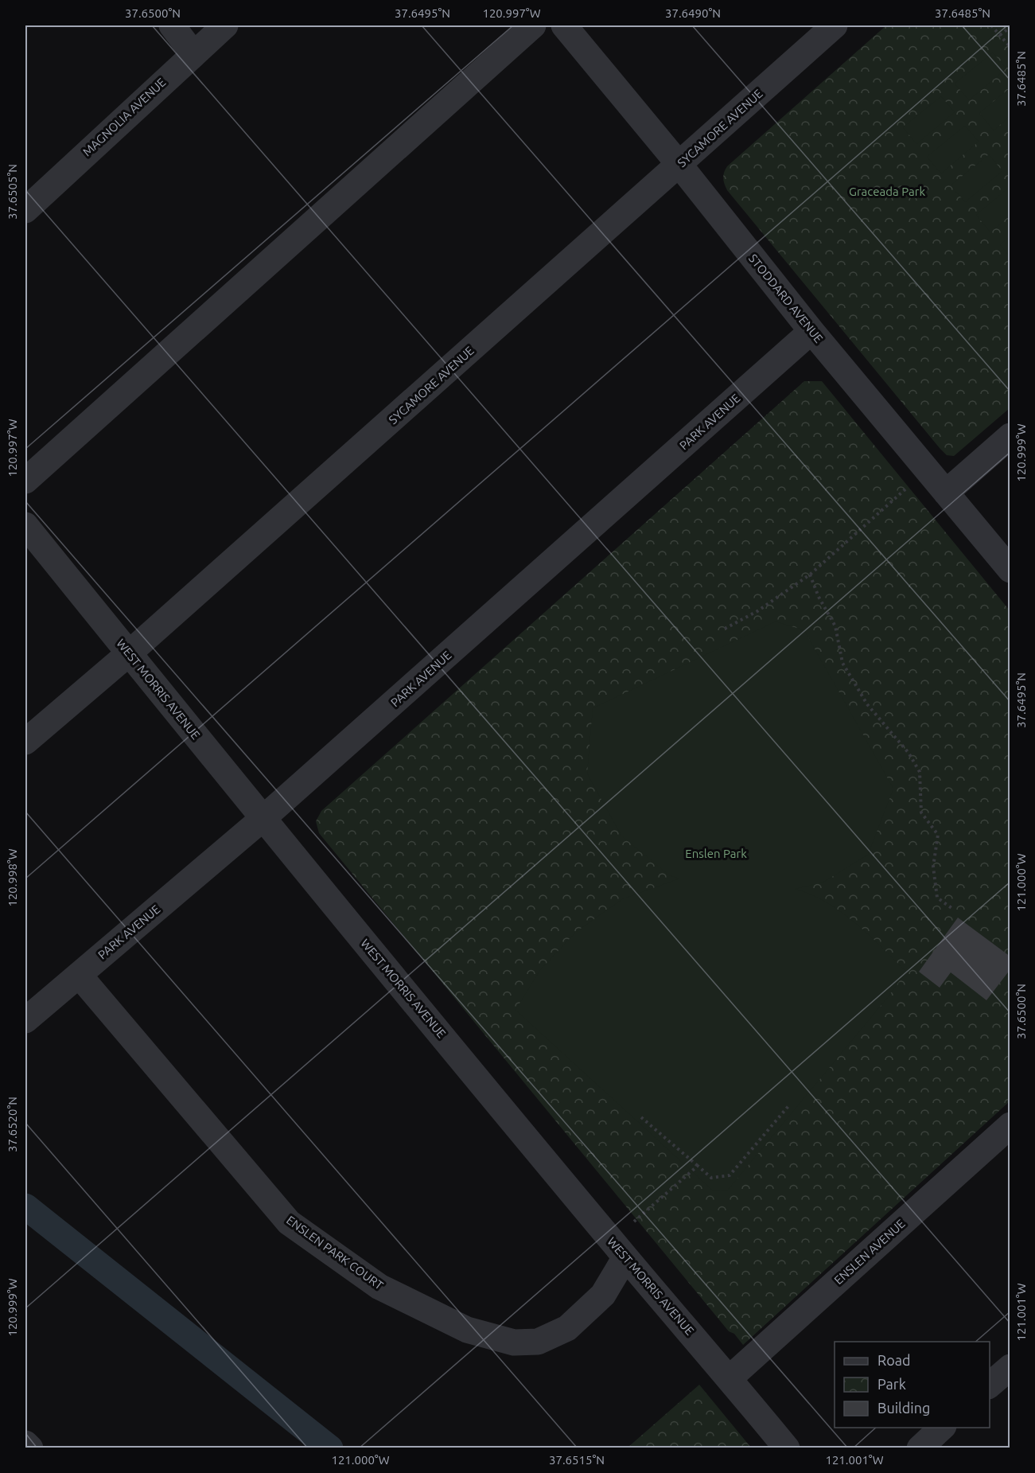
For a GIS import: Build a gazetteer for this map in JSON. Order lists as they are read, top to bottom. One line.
{"streets":{"street":["MAGNOLIA AVENUE","SYCAMORE AVENUE","STODDARD AVENUE","PARK AVENUE","WEST MORRIS AVENUE","ENSLEN AVENUE","ENSLEN PARK COURT"]},"crossings":[["SYCAMORE AVENUE","STODDARD AVENUE"],["SYCAMORE AVENUE","WEST MORRIS AVENUE"],["STODDARD AVENUE","PARK AVENUE"],["PARK AVENUE","WEST MORRIS AVENUE"],["PARK AVENUE","ENSLEN PARK COURT"],["WEST MORRIS AVENUE","ENSLEN AVENUE"],["WEST MORRIS AVENUE","ENSLEN PARK COURT"]],"parks":["Graceada Park","Enslen Park"],"legend":["Road","Park","Building"],"coordinates":["37.6500°N","37.6495°N","120.997°W","37.6490°N","37.6485°N","37.6505°N","120.999°W","120.998°W","121.000°W","37.6520°N","121.001°W","37.6515°N"]}
